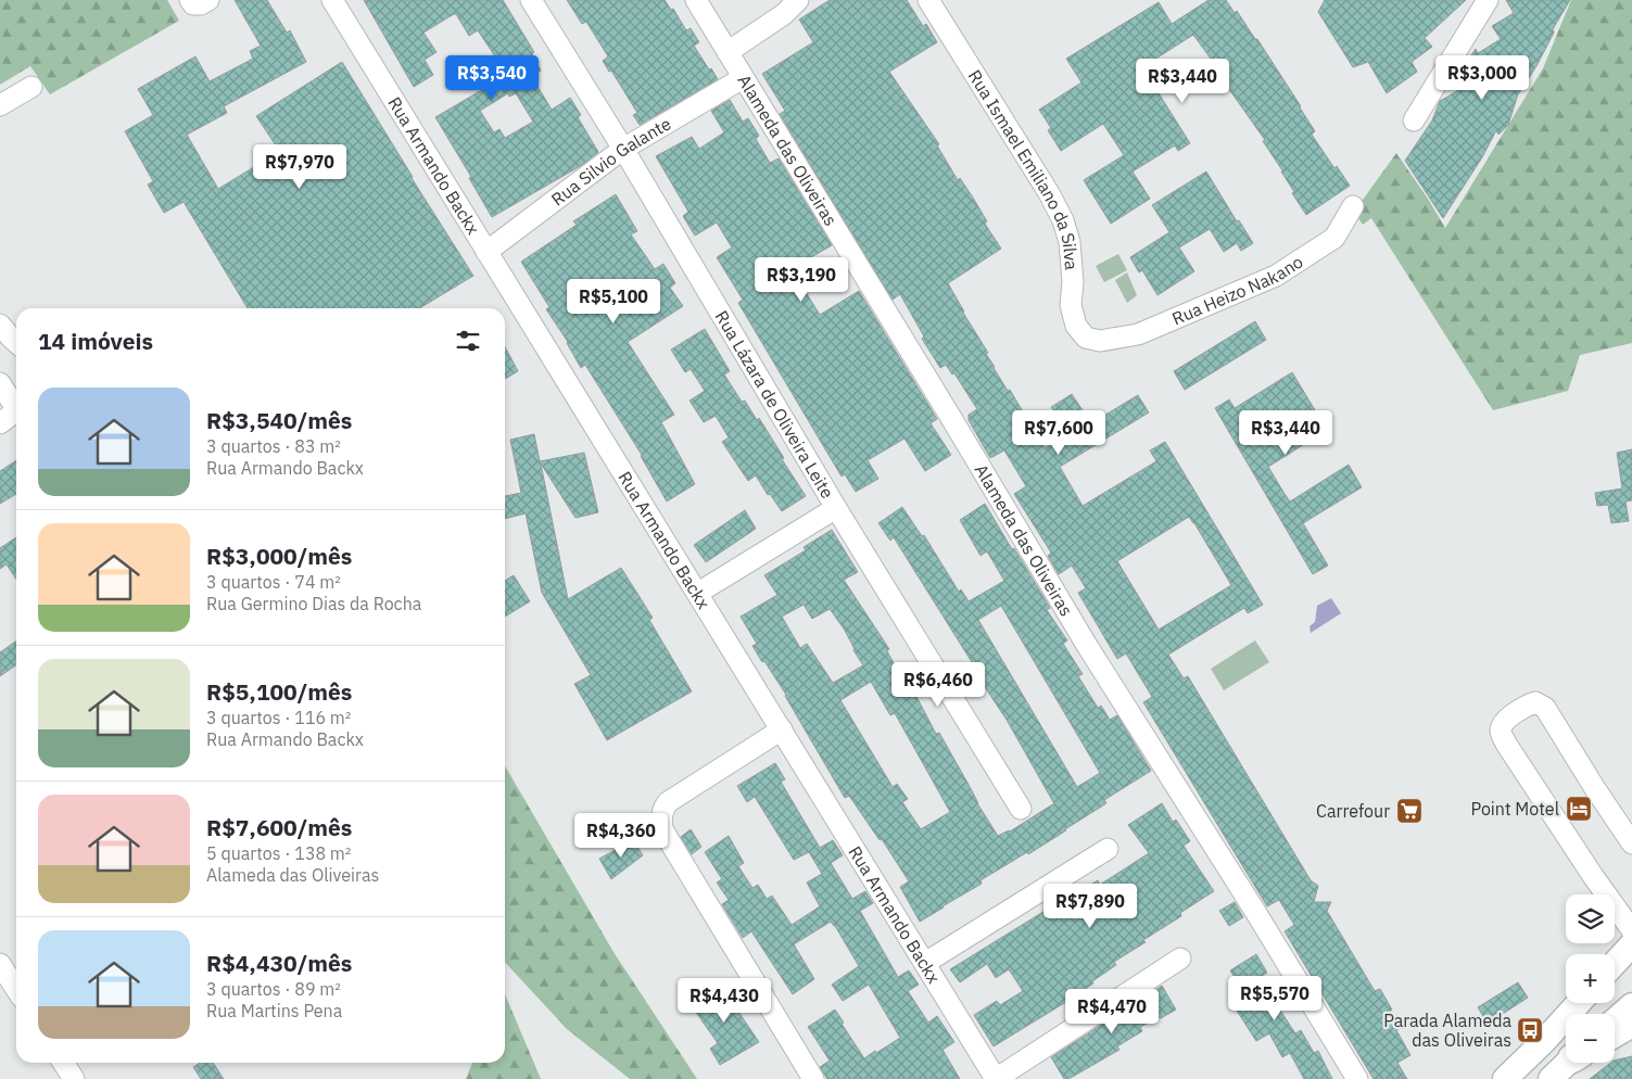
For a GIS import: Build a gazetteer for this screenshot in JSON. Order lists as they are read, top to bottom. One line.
{"streets":{"street":["Alameda das Oliveiras","Rua Silvio Galante","Rua Armando Backx","Rua Ismael Emiliano da Silva","Rua Heizo Nakano","Rua Lázara de Oliveira Leite"]},"crossings":[["Alameda das Oliveiras","Rua Silvio Galante"],["Rua Silvio Galante","Rua Armando Backx"],["Rua Silvio Galante","Rua Lázara de Oliveira Leite"],["Rua Ismael Emiliano da Silva","Rua Heizo Nakano"]],"places":{"hotel":["Point Motel"],"supermarket":["Carrefour"],"bus stop":["Parada Alameda das Oliveiras"]},"page":{"price":["R$3,540","R$3,000","R$3,440","R$7,970","R$3,190","R$5,100","R$7,600","R$3,440","R$6,460","R$4,360","R$7,890","R$5,570","R$4,430","R$4,470"],"heading":"14 imóveis","list":[{"name":"R$3,540/mês","note":"3 quartos · 83 m² · Rua Armando Backx"},{"name":"R$3,000/mês","note":"3 quartos · 74 m² · Rua Germino Dias da Rocha"},{"name":"R$5,100/mês","note":"3 quartos · 116 m² · Rua Armando Backx"},{"name":"R$7,600/mês","note":"5 quartos · 138 m² · Alameda das Oliveiras"},{"name":"R$4,430/mês","note":"3 quartos · 89 m² · Rua Martins Pena"}],"map_buttons":["+","−"]}}
